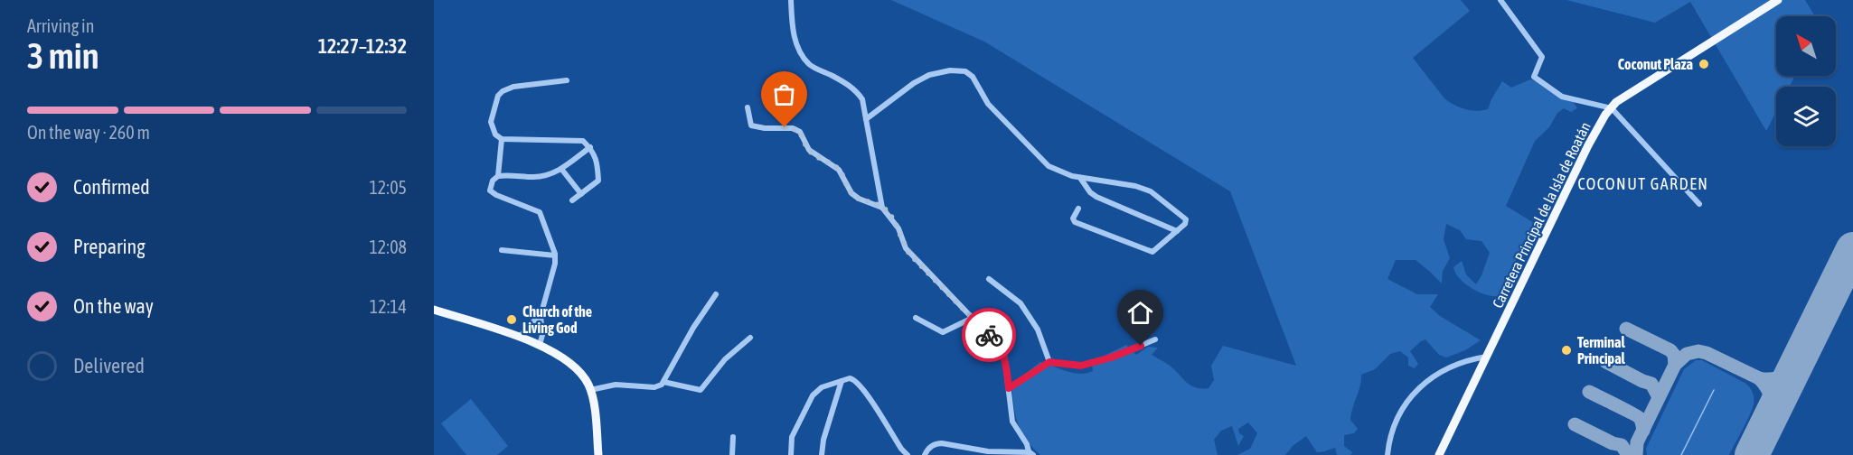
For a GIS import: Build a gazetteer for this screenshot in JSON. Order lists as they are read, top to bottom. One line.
{"streets":{"main road":["Carretera Principal de la Isla de Roatán"]},"districts":["COCONUT GARDEN"],"places":["Coconut Plaza","Church of the Living God","Terminal Principal"],"north":"top left","page":{"heading":["3 min","Arriving in","12:27–12:32"],"bar":"On the way · 260 m","list":[["Confirmed","12:05"],["Preparing","12:08"],["On the way","12:14"],"Delivered"]}}
